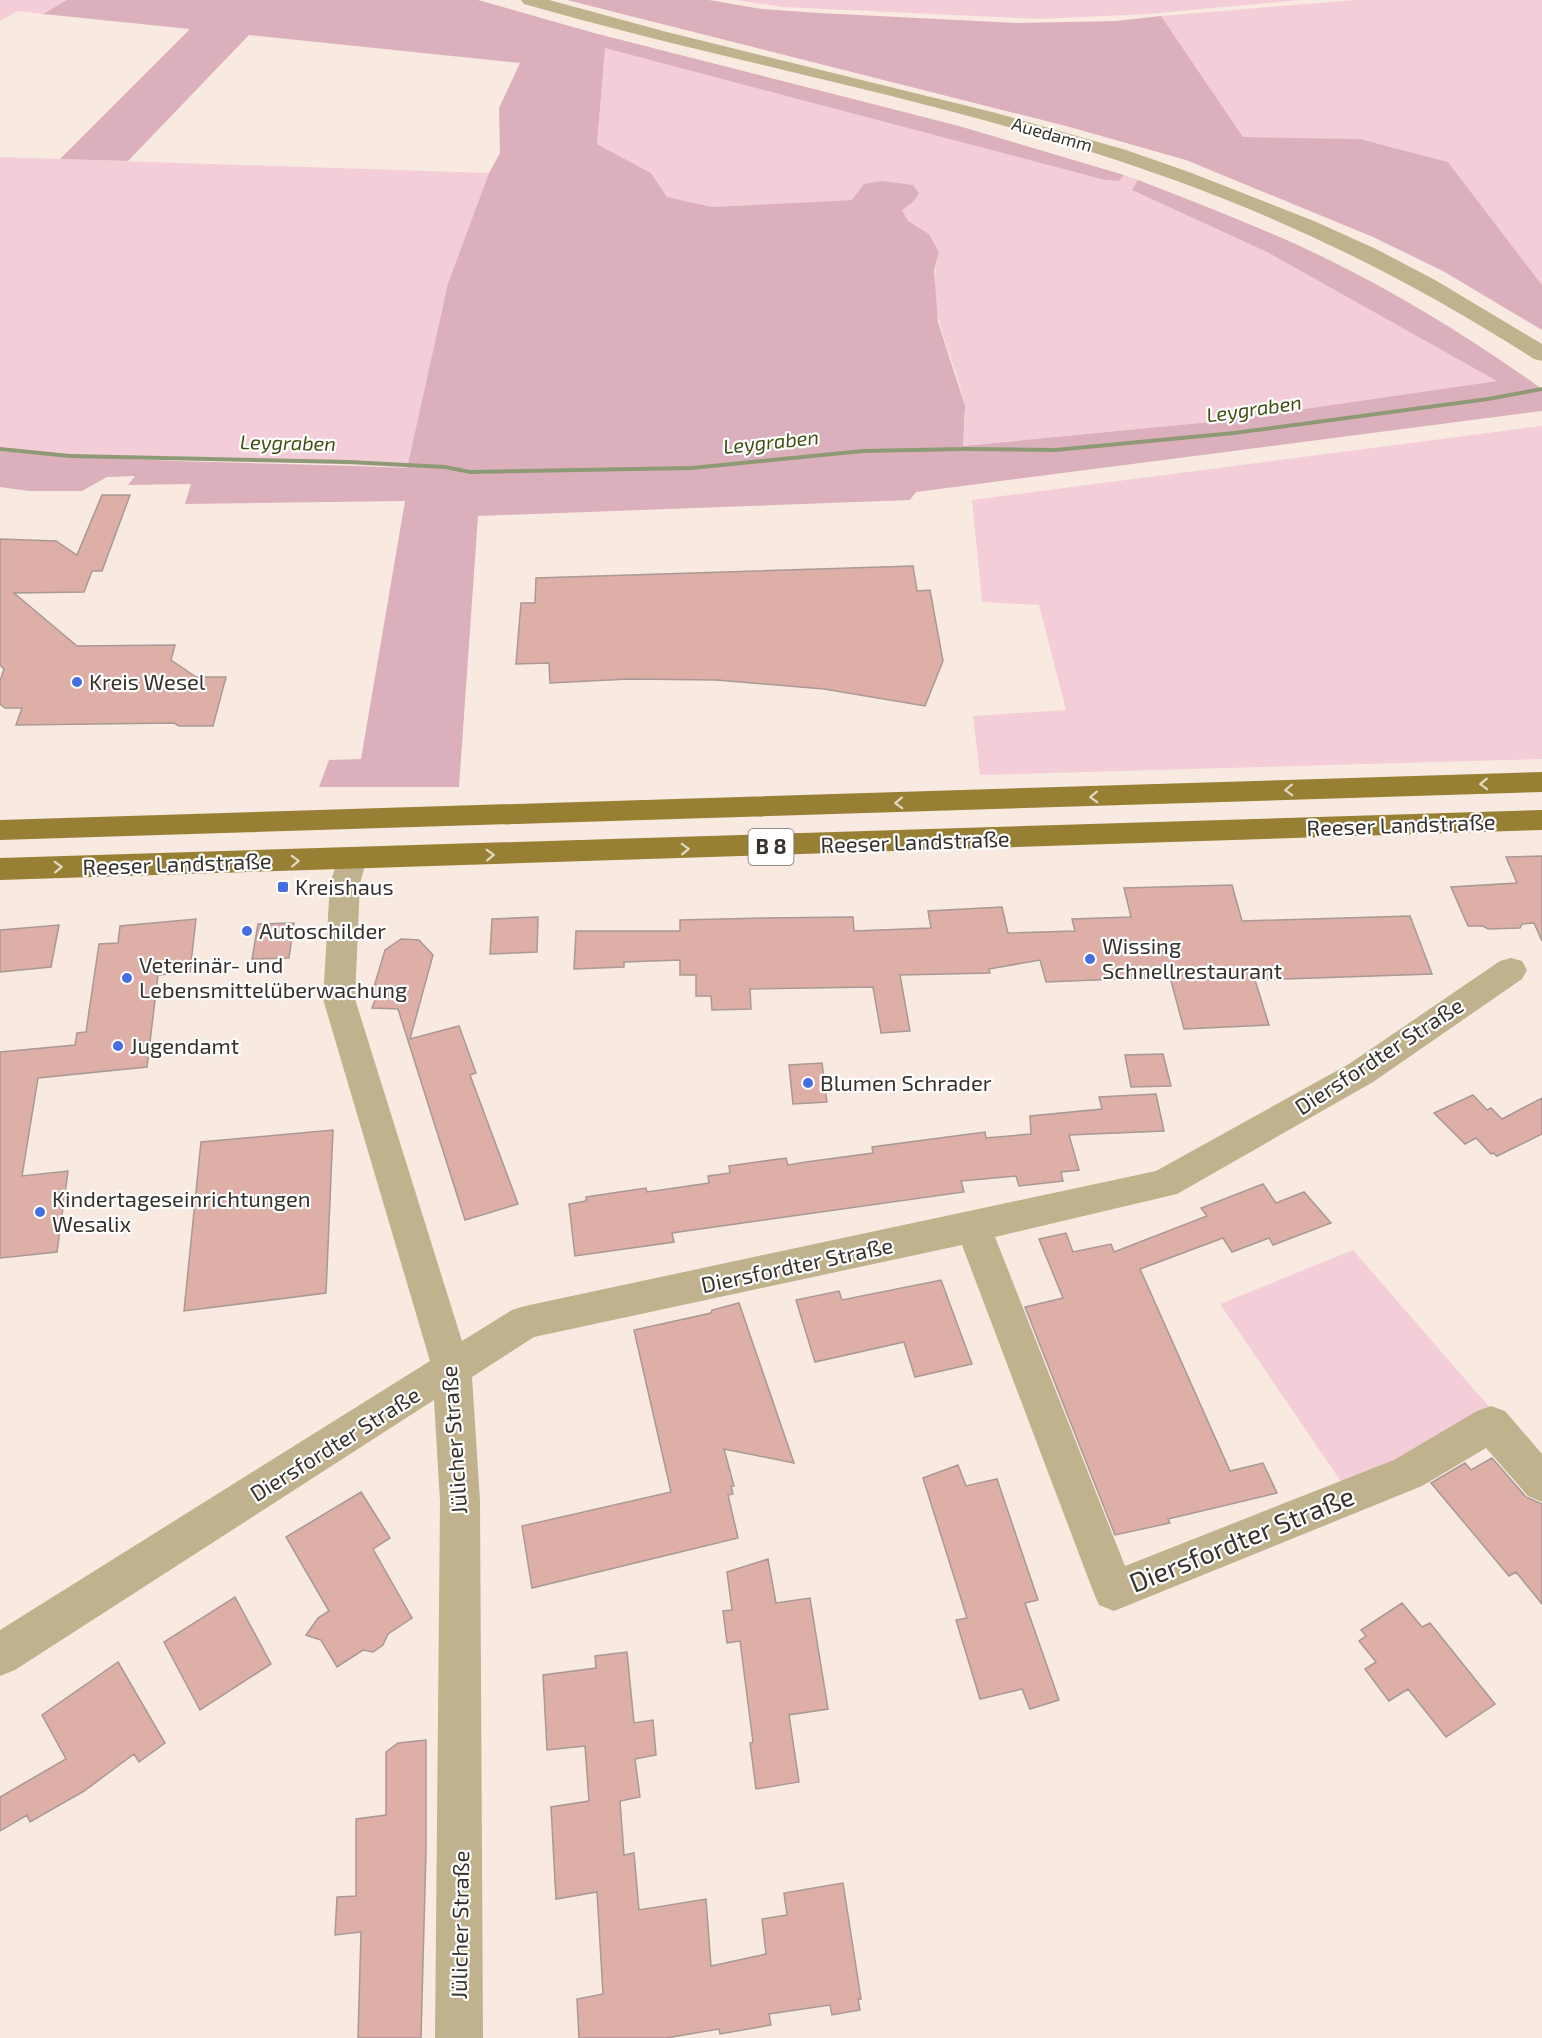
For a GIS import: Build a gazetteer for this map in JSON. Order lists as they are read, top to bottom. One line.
{"streets":{"main road":["Reeser Landstraße","B 8"],"street":["Auedamm","Diersfordter Straße","Jülicher Straße"]},"crossings":[["Reeser Landstraße","Jülicher Straße"],["Diersfordter Straße","Jülicher Straße"]],"water":["Leygraben"],"places":{"other":["Kreis Wesel","Autoschilder","Wissing Schnellrestaurant","Veterinär- und Lebensmittelüberwachung","Jugendamt","Blumen Schrader","Kindertageseinrichtungen Wesalix"],"transit":["Kreishaus"]}}
